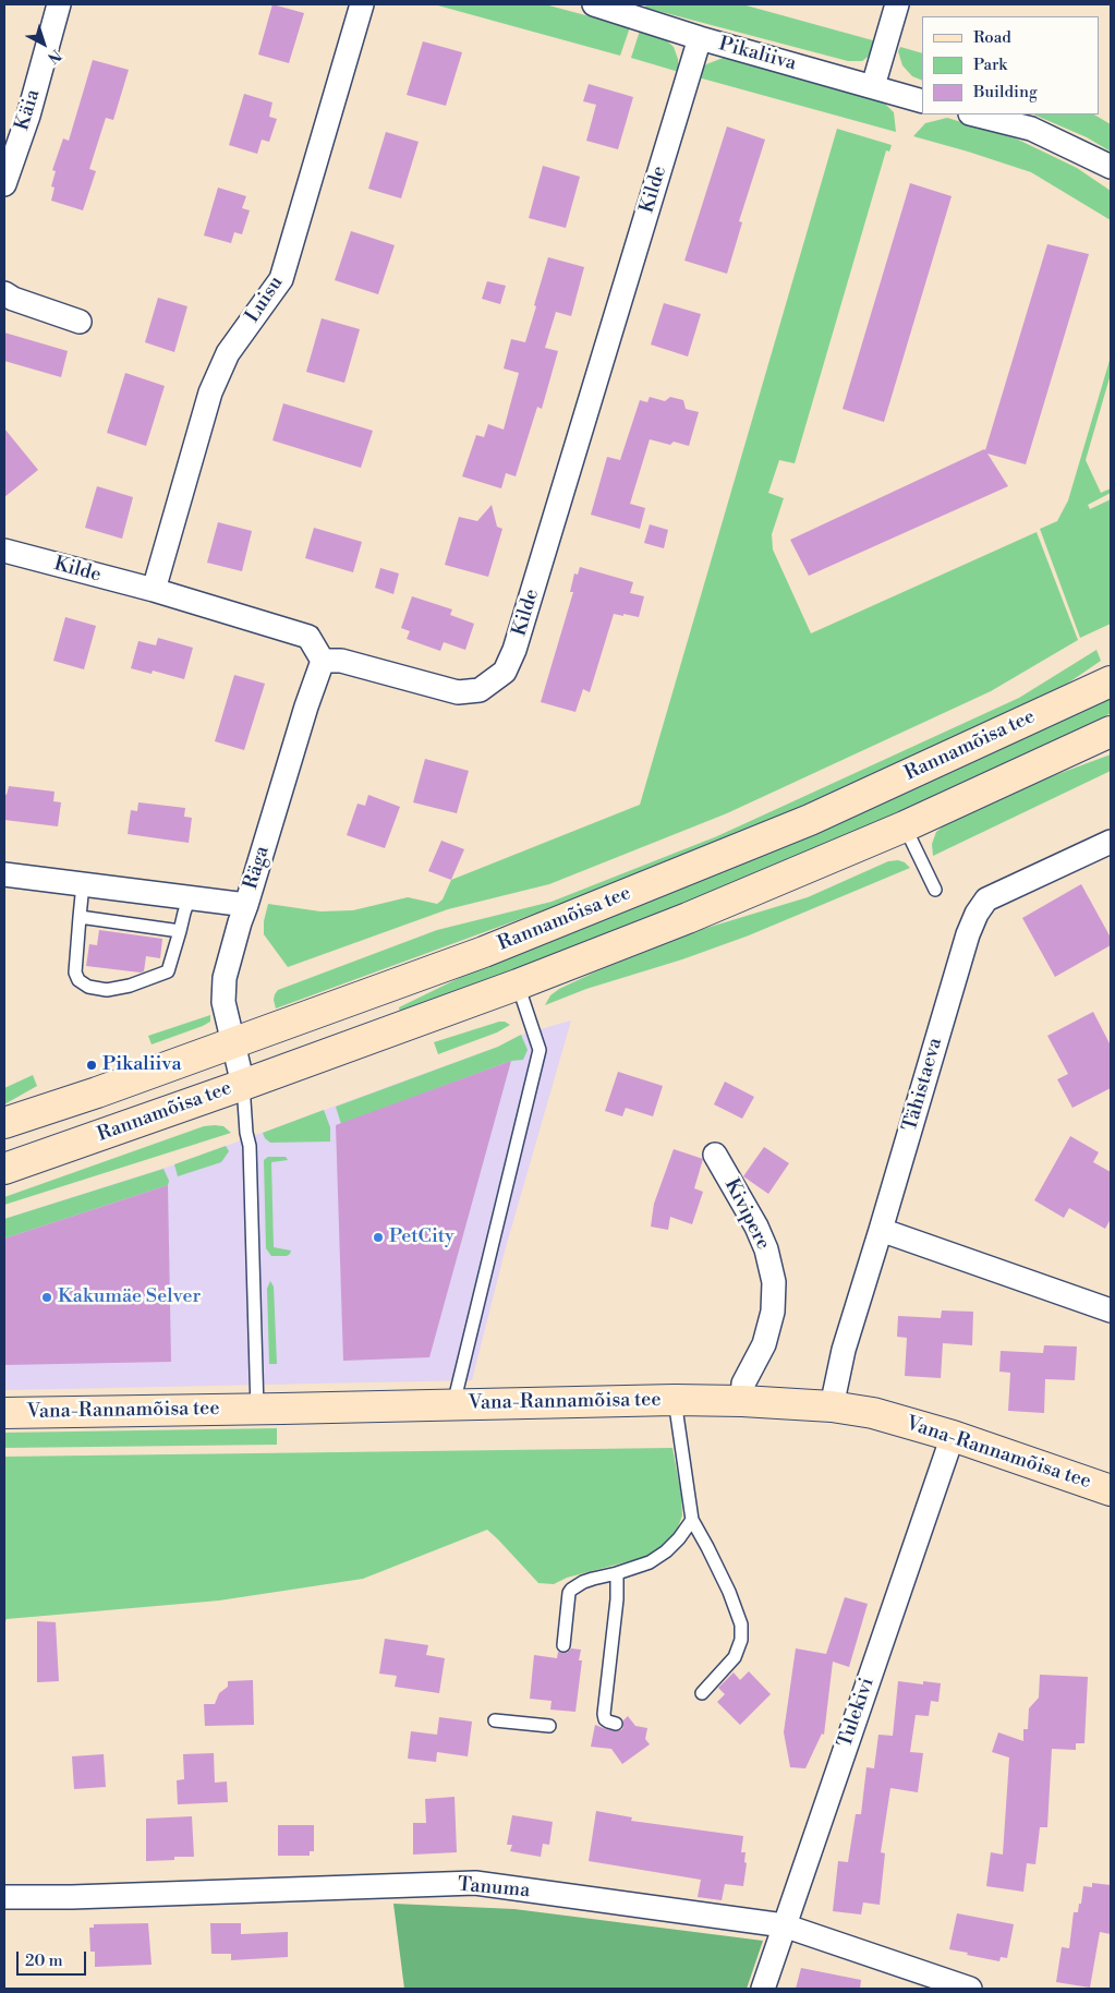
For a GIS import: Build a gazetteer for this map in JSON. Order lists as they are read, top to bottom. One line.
{"streets":{"main road":["Rannamõisa tee","Vana-Rannamõisa tee"],"street":["Pikaliiva","Käia","Kilde","Luisu","Räga","Tähistaeva","Kivipere","Tulekivi","Tanuma"]},"crossings":[["Pikaliiva","Kilde"],["Kilde","Luisu"],["Kilde","Räga"],["Tähistaeva","Vana-Rannamõisa tee"],["Kivipere","Vana-Rannamõisa tee"],["Vana-Rannamõisa tee","Tulekivi"],["Tulekivi","Tanuma"]],"places":["Pikaliiva","PetCity","Kakumäe Selver"],"legend":["Road","Park","Building"],"scale_bar":"20 m","north":"bottom right"}
